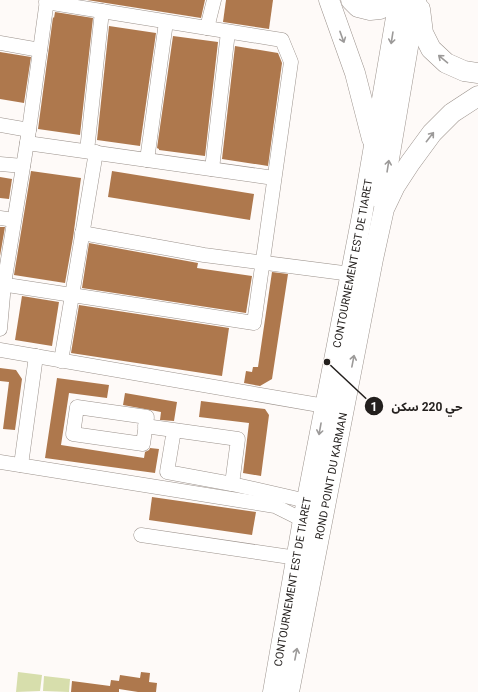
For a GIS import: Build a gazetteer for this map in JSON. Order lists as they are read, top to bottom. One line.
{"streets":{"highway":["CONTOURNEMENT EST DE TIARET","ROND POINT DU KARMAN"]},"crossings":[["CONTOURNEMENT EST DE TIARET","ROND POINT DU KARMAN"]],"one_way":["ROND POINT DU KARMAN"],"places":["حي 220 سكن"]}
